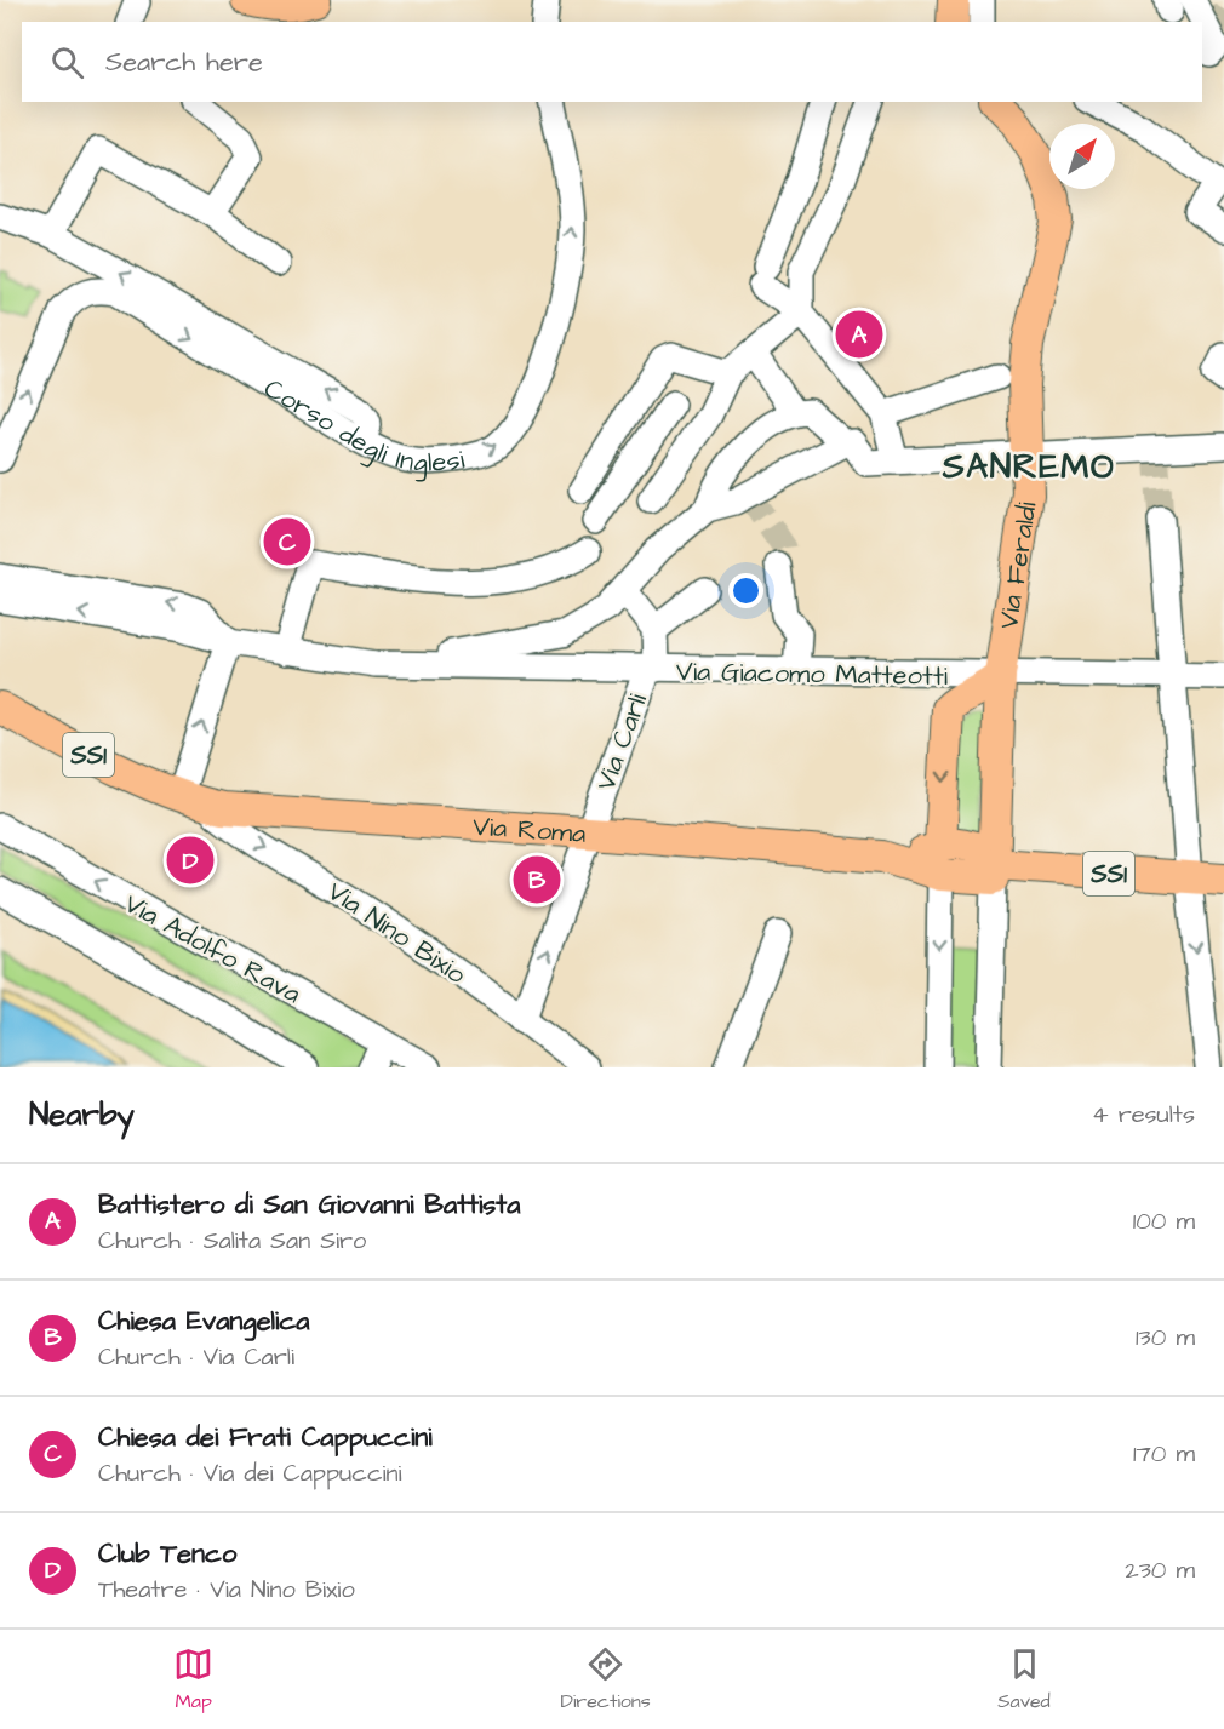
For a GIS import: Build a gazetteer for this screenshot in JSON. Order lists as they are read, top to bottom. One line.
{"streets":{"main road":["Via Feraldi","SS1","Via Roma"],"street":["Corso degli Inglesi","Via Giacomo Matteotti","Via Carli","Via Nino Bixio","Via Adolfo Rava"]},"crossings":[["Via Feraldi","Via Giacomo Matteotti"],["Via Feraldi","Via Roma"],["Via Giacomo Matteotti","Via Carli"],["Via Carli","Via Roma"],["Via Carli","Via Nino Bixio"],["SS1","Via Roma"],["SS1","Via Nino Bixio"],["Via Roma","Via Nino Bixio"]],"districts":["SANREMO"],"north":"top right","page":{"search":"Search here","pins":["A","C","D","B"],"heading":["Nearby","4 results"],"list":[{"mark":"A","name":"Battistero di San Giovanni Battista","note":"Church · Salita San Siro","value":"100 m"},{"mark":"B","name":"Chiesa Evangelica","note":"Church · Via Carli","value":"130 m"},{"mark":"C","name":"Chiesa dei Frati Cappuccini","note":"Church · Via dei Cappuccini","value":"170 m"},{"mark":"D","name":"Club Tenco","note":"Theatre · Via Nino Bixio","value":"230 m"}],"nav":["Map","Directions","Saved"]}}
